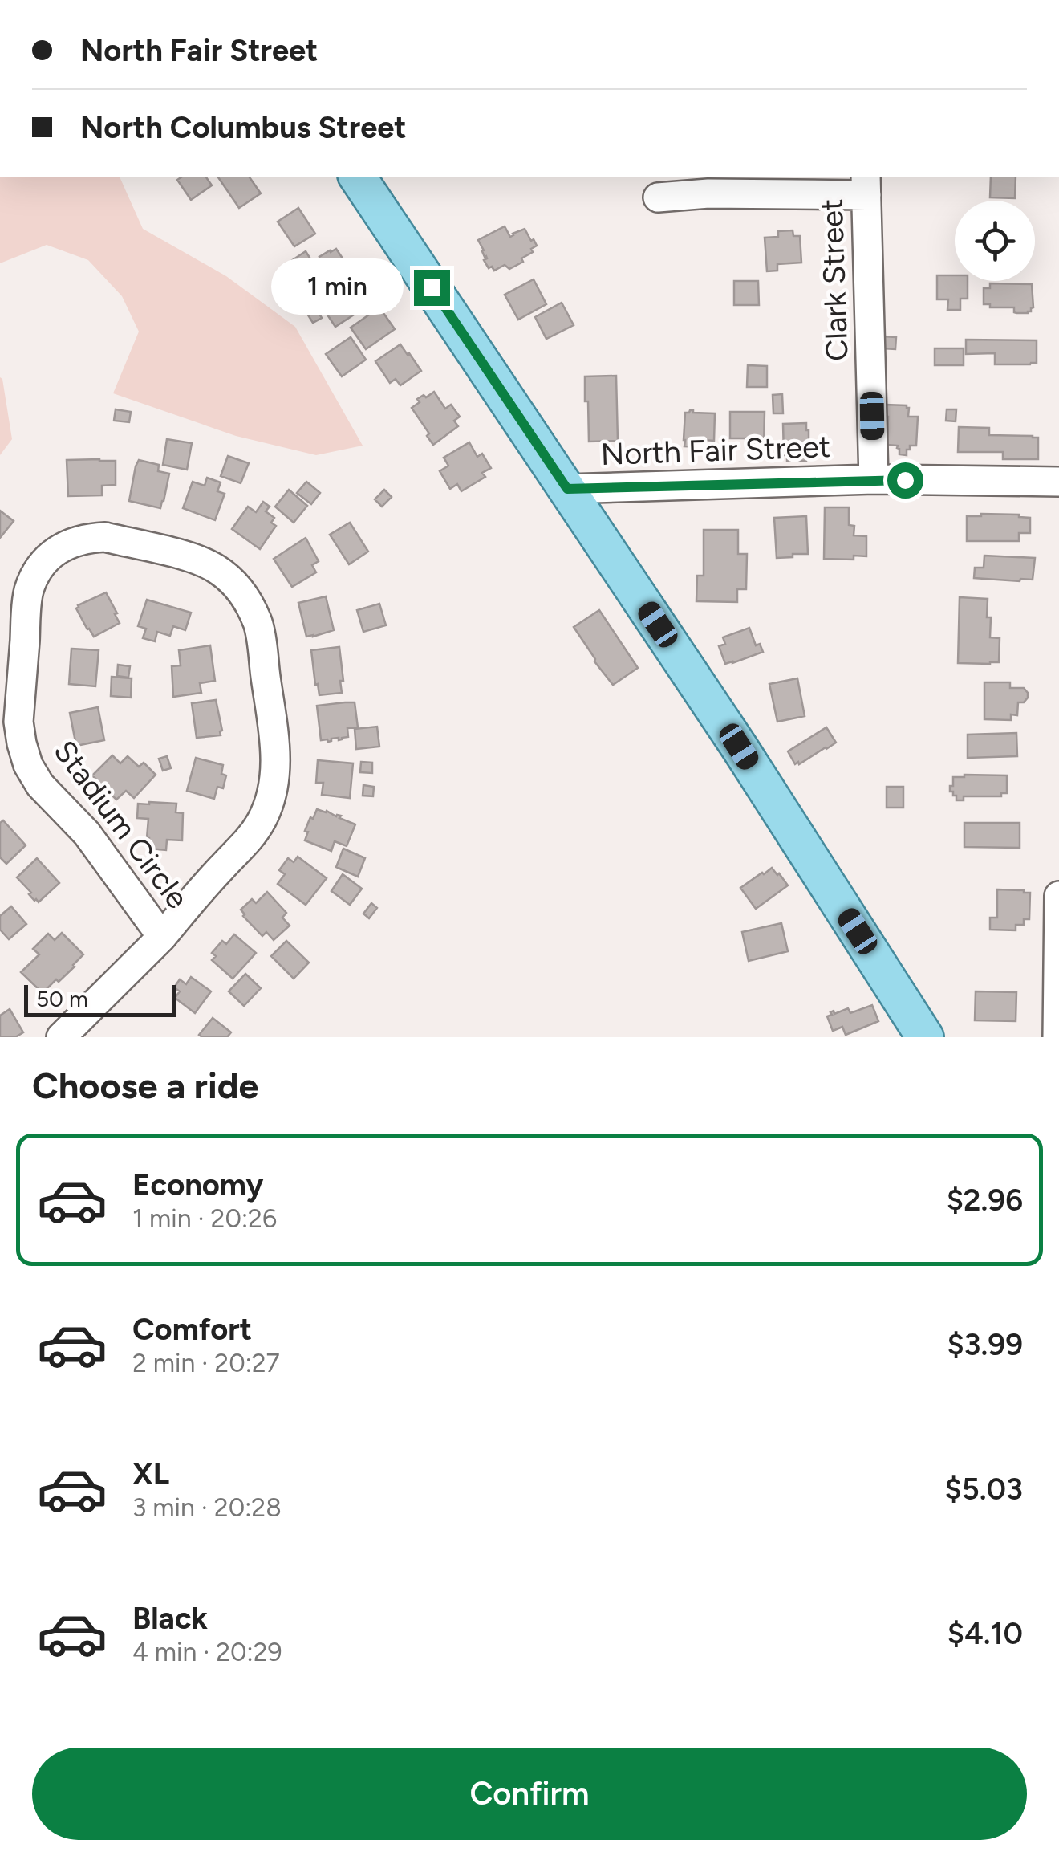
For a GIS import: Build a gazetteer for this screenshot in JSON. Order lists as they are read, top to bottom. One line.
{"streets":{"street":["Clark Street","North Fair Street","Stadium Circle"]},"crossings":[["Clark Street","North Fair Street"]],"scale_bar":"50 m","page":{"banner":["North Fair Street","North Columbus Street"],"bubble":"1 min","scale":"50 m","heading":"Choose a ride","list":[{"name":"Economy","note":"1 min · 20:26","value":"$2.96"},{"name":"Comfort","note":"2 min · 20:27","value":"$3.99"},{"name":"XL","note":"3 min · 20:28","value":"$5.03"},{"name":"Black","note":"4 min · 20:29","value":"$4.10"}],"buttons":"Confirm"}}
